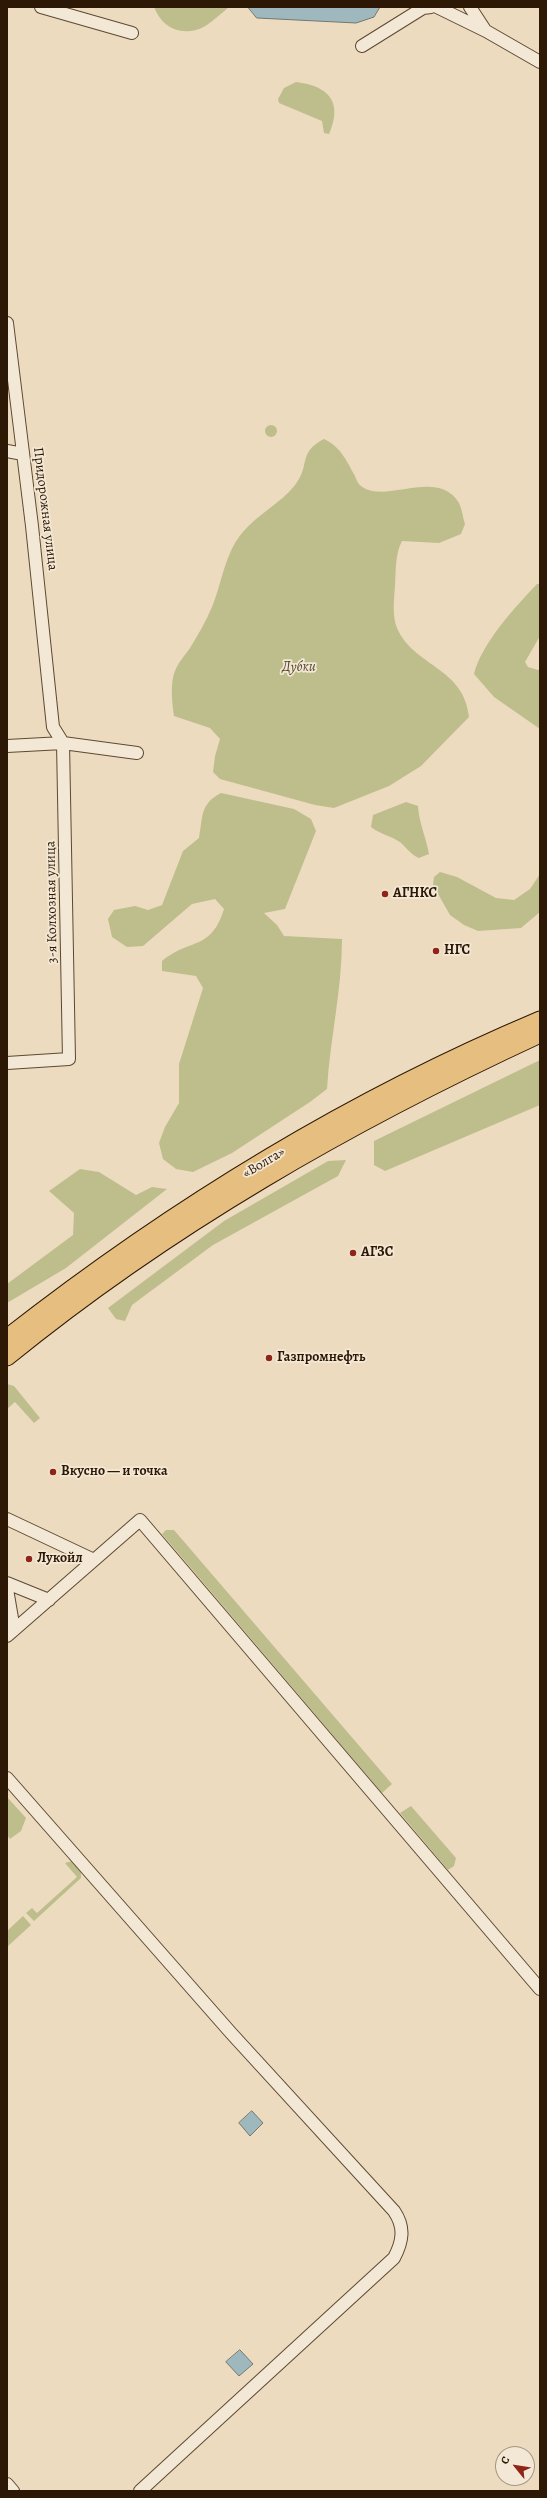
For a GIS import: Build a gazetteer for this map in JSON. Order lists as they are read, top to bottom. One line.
{"streets":{"highway":["«Волга»"],"street":["Придорожная улица","3-я Колхозная улица"]},"crossings":[["Придорожная улица","3-я Колхозная улица"]],"parks":["Дубки"],"places":["АГНКС","НГС","АГЗС","Газпромнефть","Вкусно — и точка","Лукойл"],"north":"top left"}
